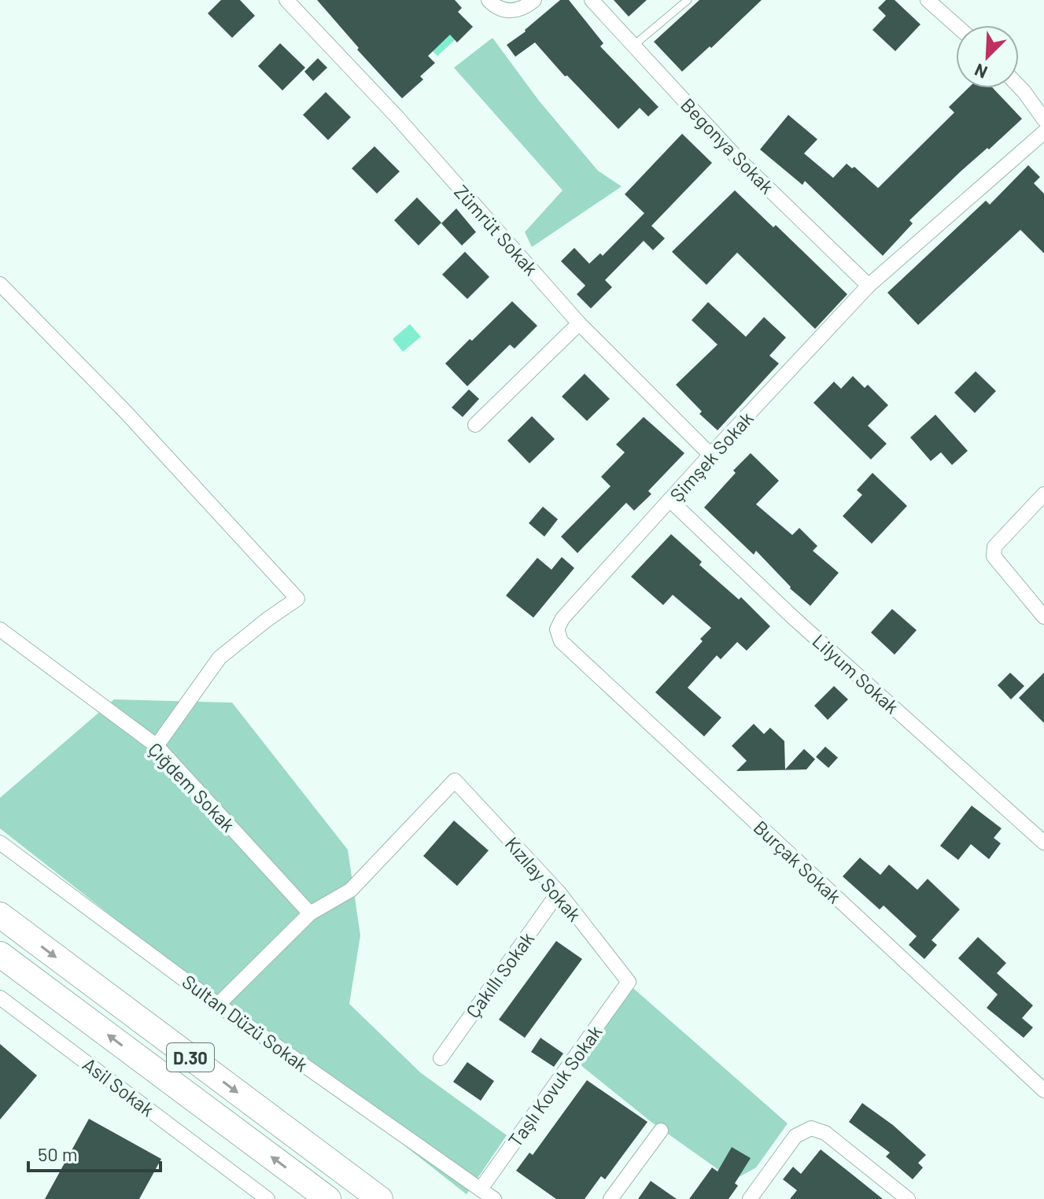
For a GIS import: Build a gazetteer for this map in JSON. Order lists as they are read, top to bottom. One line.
{"streets":{"highway":["D.30"],"street":["Begonya Sokak","Zümrüt Sokak","Şimşek Sokak","Lilyum Sokak","Çığdem Sokak","Burçak Sokak","Kızılay Sokak","Çakıllı Sokak","Sultan Düzü Sokak","Taşlı Kovuk Sokak","Asil Sokak"]},"crossings":[["Begonya Sokak","Şimşek Sokak"],["Zümrüt Sokak","Şimşek Sokak"],["Şimşek Sokak","Lilyum Sokak"],["Şimşek Sokak","Burçak Sokak"],["Çığdem Sokak","Kızılay Sokak"],["Kızılay Sokak","Çakıllı Sokak"],["Kızılay Sokak","Taşlı Kovuk Sokak"],["Sultan Düzü Sokak","Taşlı Kovuk Sokak"]],"scale_bar":"50 m","north":"bottom left"}
